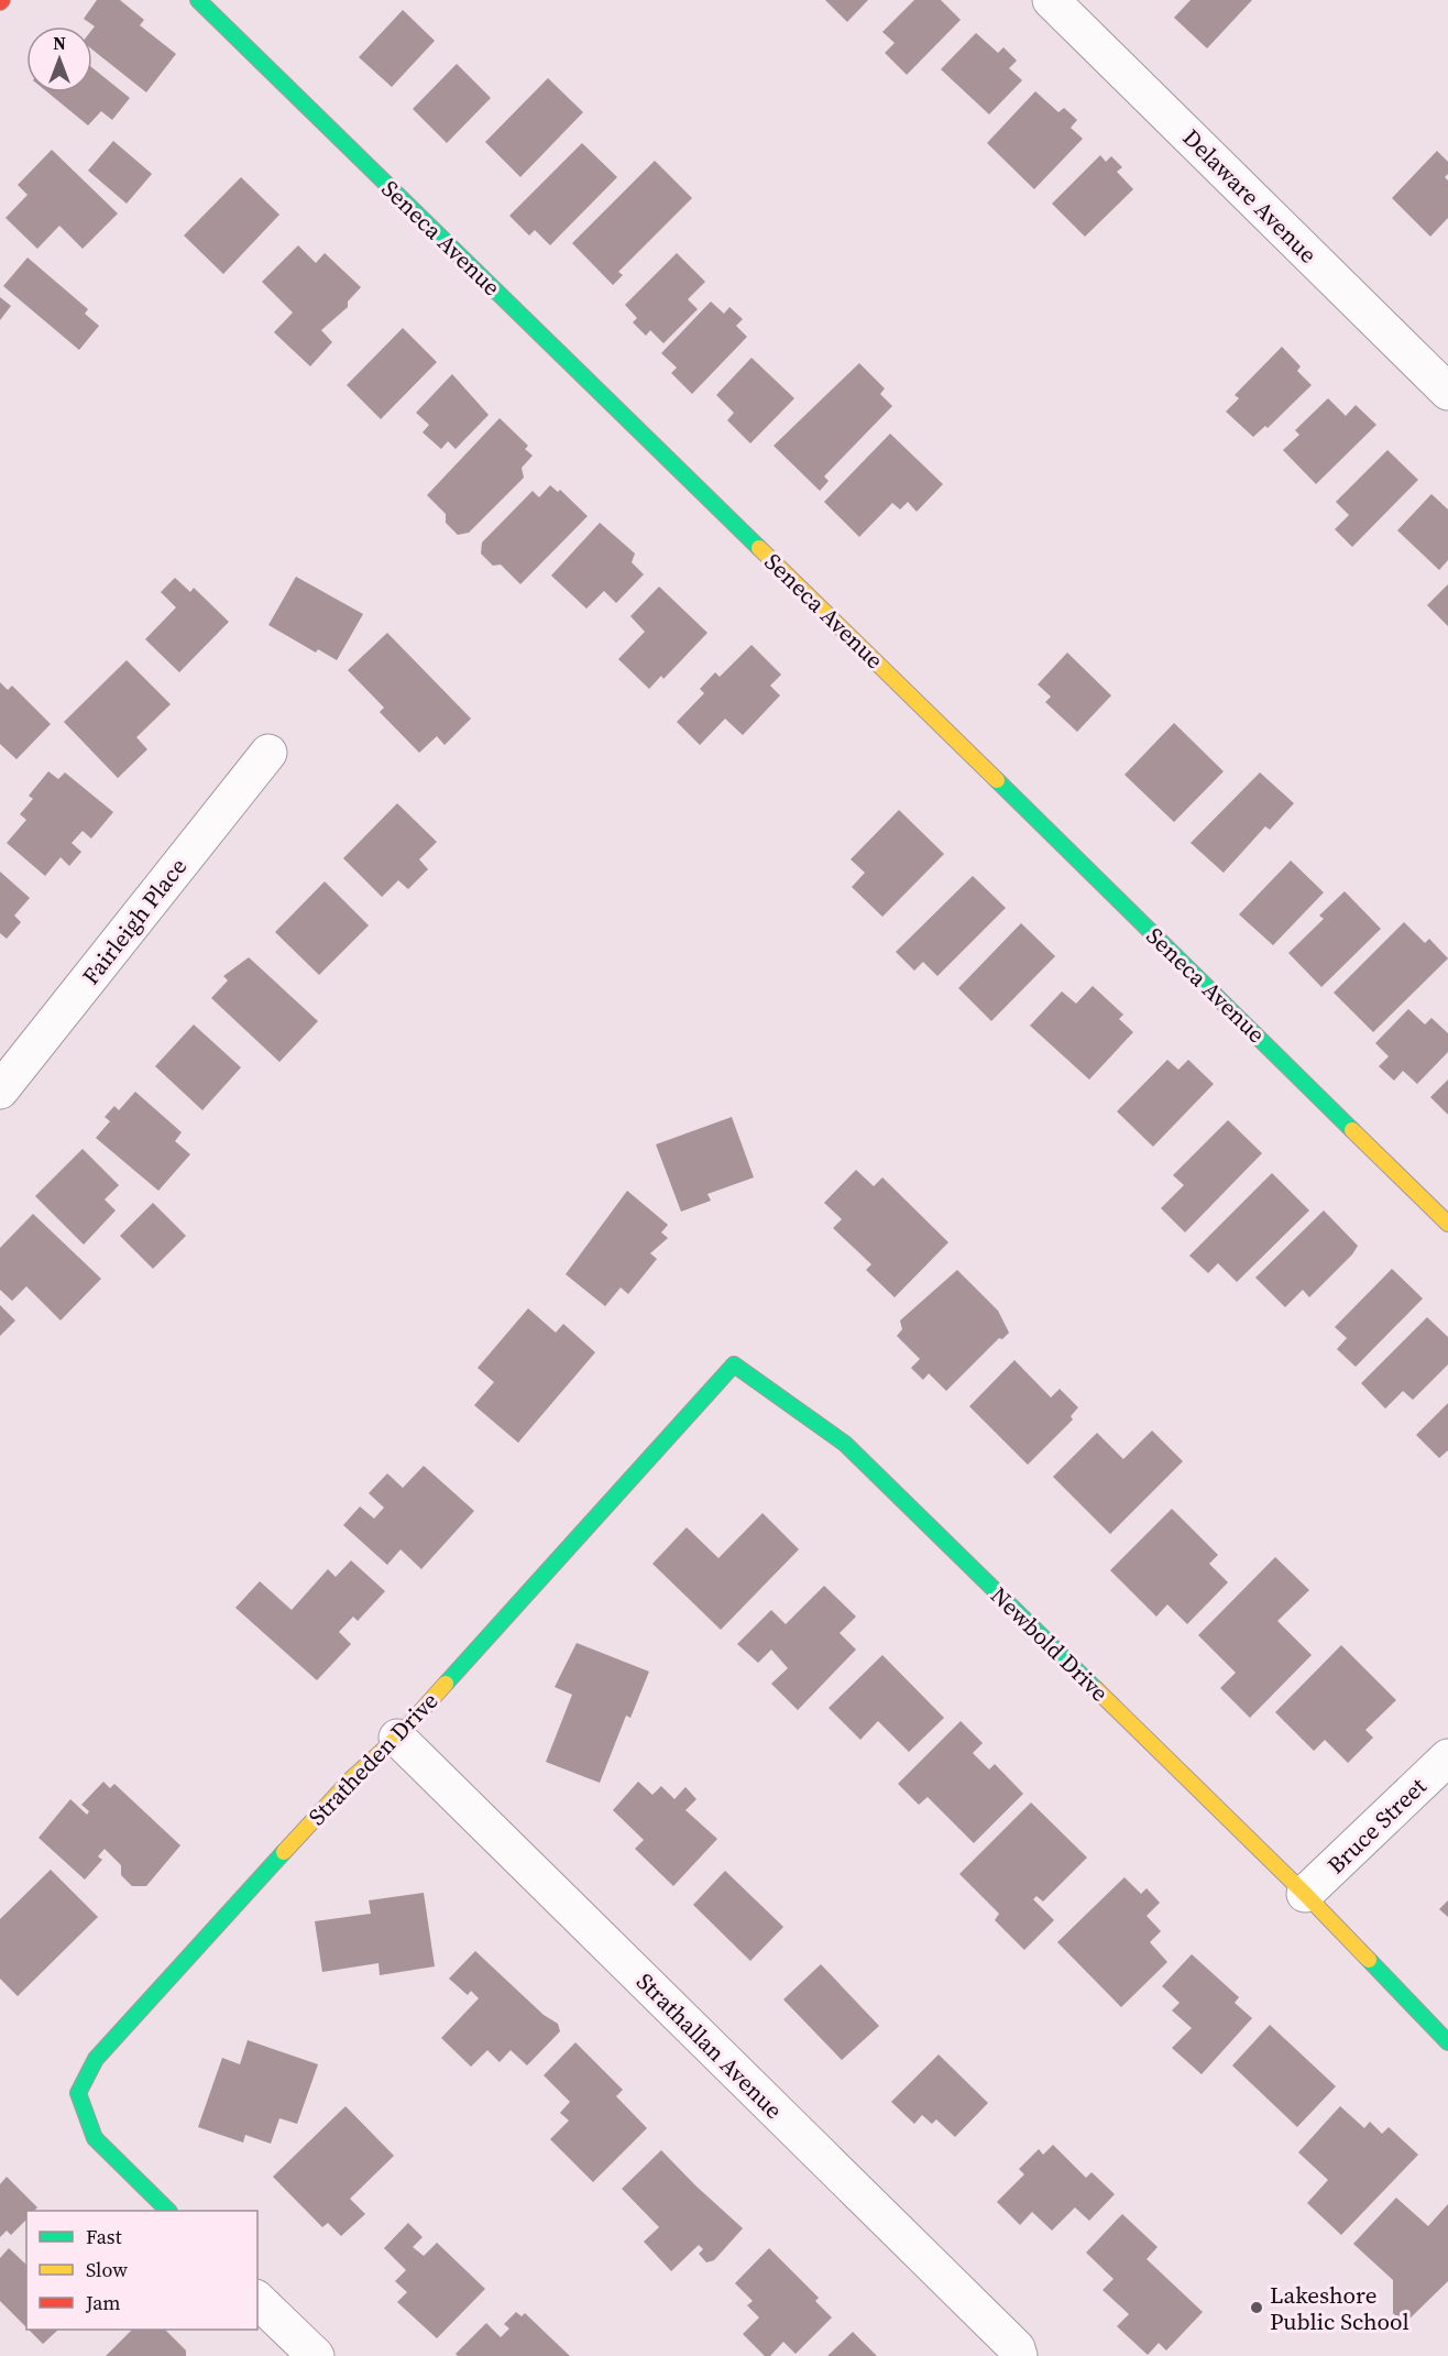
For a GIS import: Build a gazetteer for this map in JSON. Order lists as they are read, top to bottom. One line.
{"streets":{"street":["Delaware Avenue","Seneca Avenue","Fairleigh Place","Newbold Drive","Stratheden Drive","Bruce Street","Strathallan Avenue"]},"crossings":[["Newbold Drive","Stratheden Drive"],["Newbold Drive","Bruce Street"],["Stratheden Drive","Strathallan Avenue"]],"places":["Lakeshore Public School"],"legend":["Fast","Slow","Jam"],"north":"top"}
